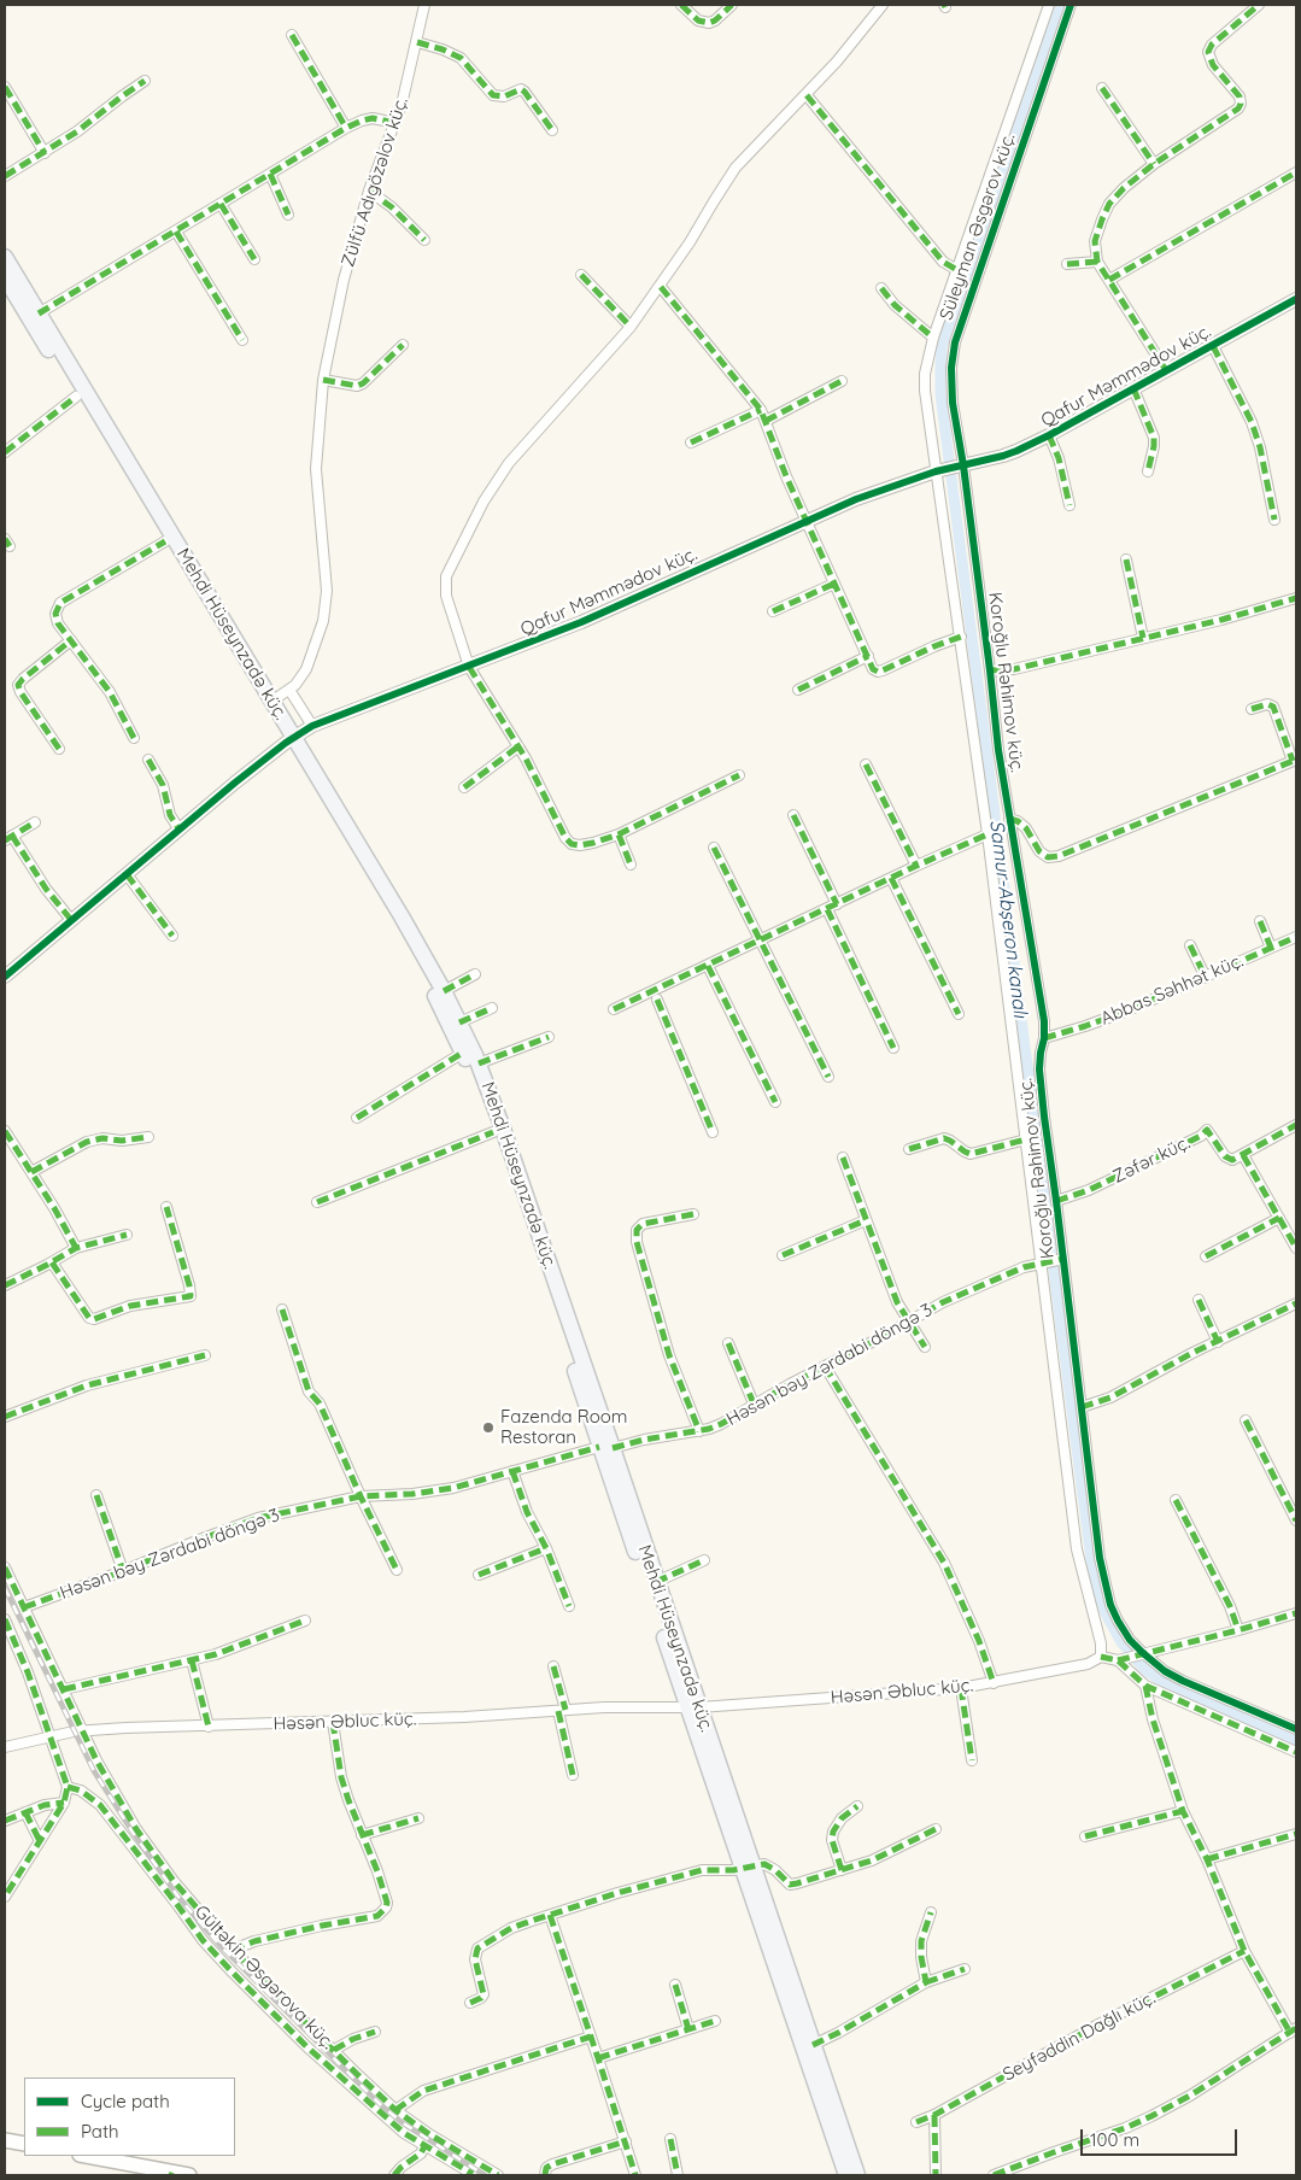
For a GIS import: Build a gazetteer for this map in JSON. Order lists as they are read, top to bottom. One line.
{"streets":{"main road":["Mehdi Hüseynzadə küç."],"street":["Zülfü Adıgözəlov küç.","Süleyman Əsgərov küç.","Qafur Məmmədov küç.","Koroğlu Rəhimov küç.","Abbas Səhhət küç.","Zəfər küç.","Həsən bəy Zərdabi döngə 3","Həsən Əbluc küç.","Gültəkin Əsgərova küç.","Seyfəddin Dağlı küç."]},"crossings":[["Zülfü Adıgözəlov küç.","Mehdi Hüseynzadə küç."],["Süleyman Əsgərov küç.","Qafur Məmmədov küç."],["Süleyman Əsgərov küç.","Koroğlu Rəhimov küç."],["Qafur Məmmədov küç.","Mehdi Hüseynzadə küç."],["Qafur Məmmədov küç.","Koroğlu Rəhimov küç."],["Mehdi Hüseynzadə küç.","Həsən bəy Zərdabi döngə 3"],["Mehdi Hüseynzadə küç.","Həsən Əbluc küç."],["Koroğlu Rəhimov küç.","Abbas Səhhət küç."],["Koroğlu Rəhimov küç.","Zəfər küç."],["Koroğlu Rəhimov küç.","Həsən bəy Zərdabi döngə 3"],["Koroğlu Rəhimov küç.","Həsən Əbluc küç."],["Həsən bəy Zərdabi döngə 3","Gültəkin Əsgərova küç."],["Həsən Əbluc küç.","Gültəkin Əsgərova küç."]],"water":["Samur-Abşeron kanalı"],"places":["Fazenda Room Restoran"],"legend":["Cycle path","Path"],"scale_bar":"100 m"}
